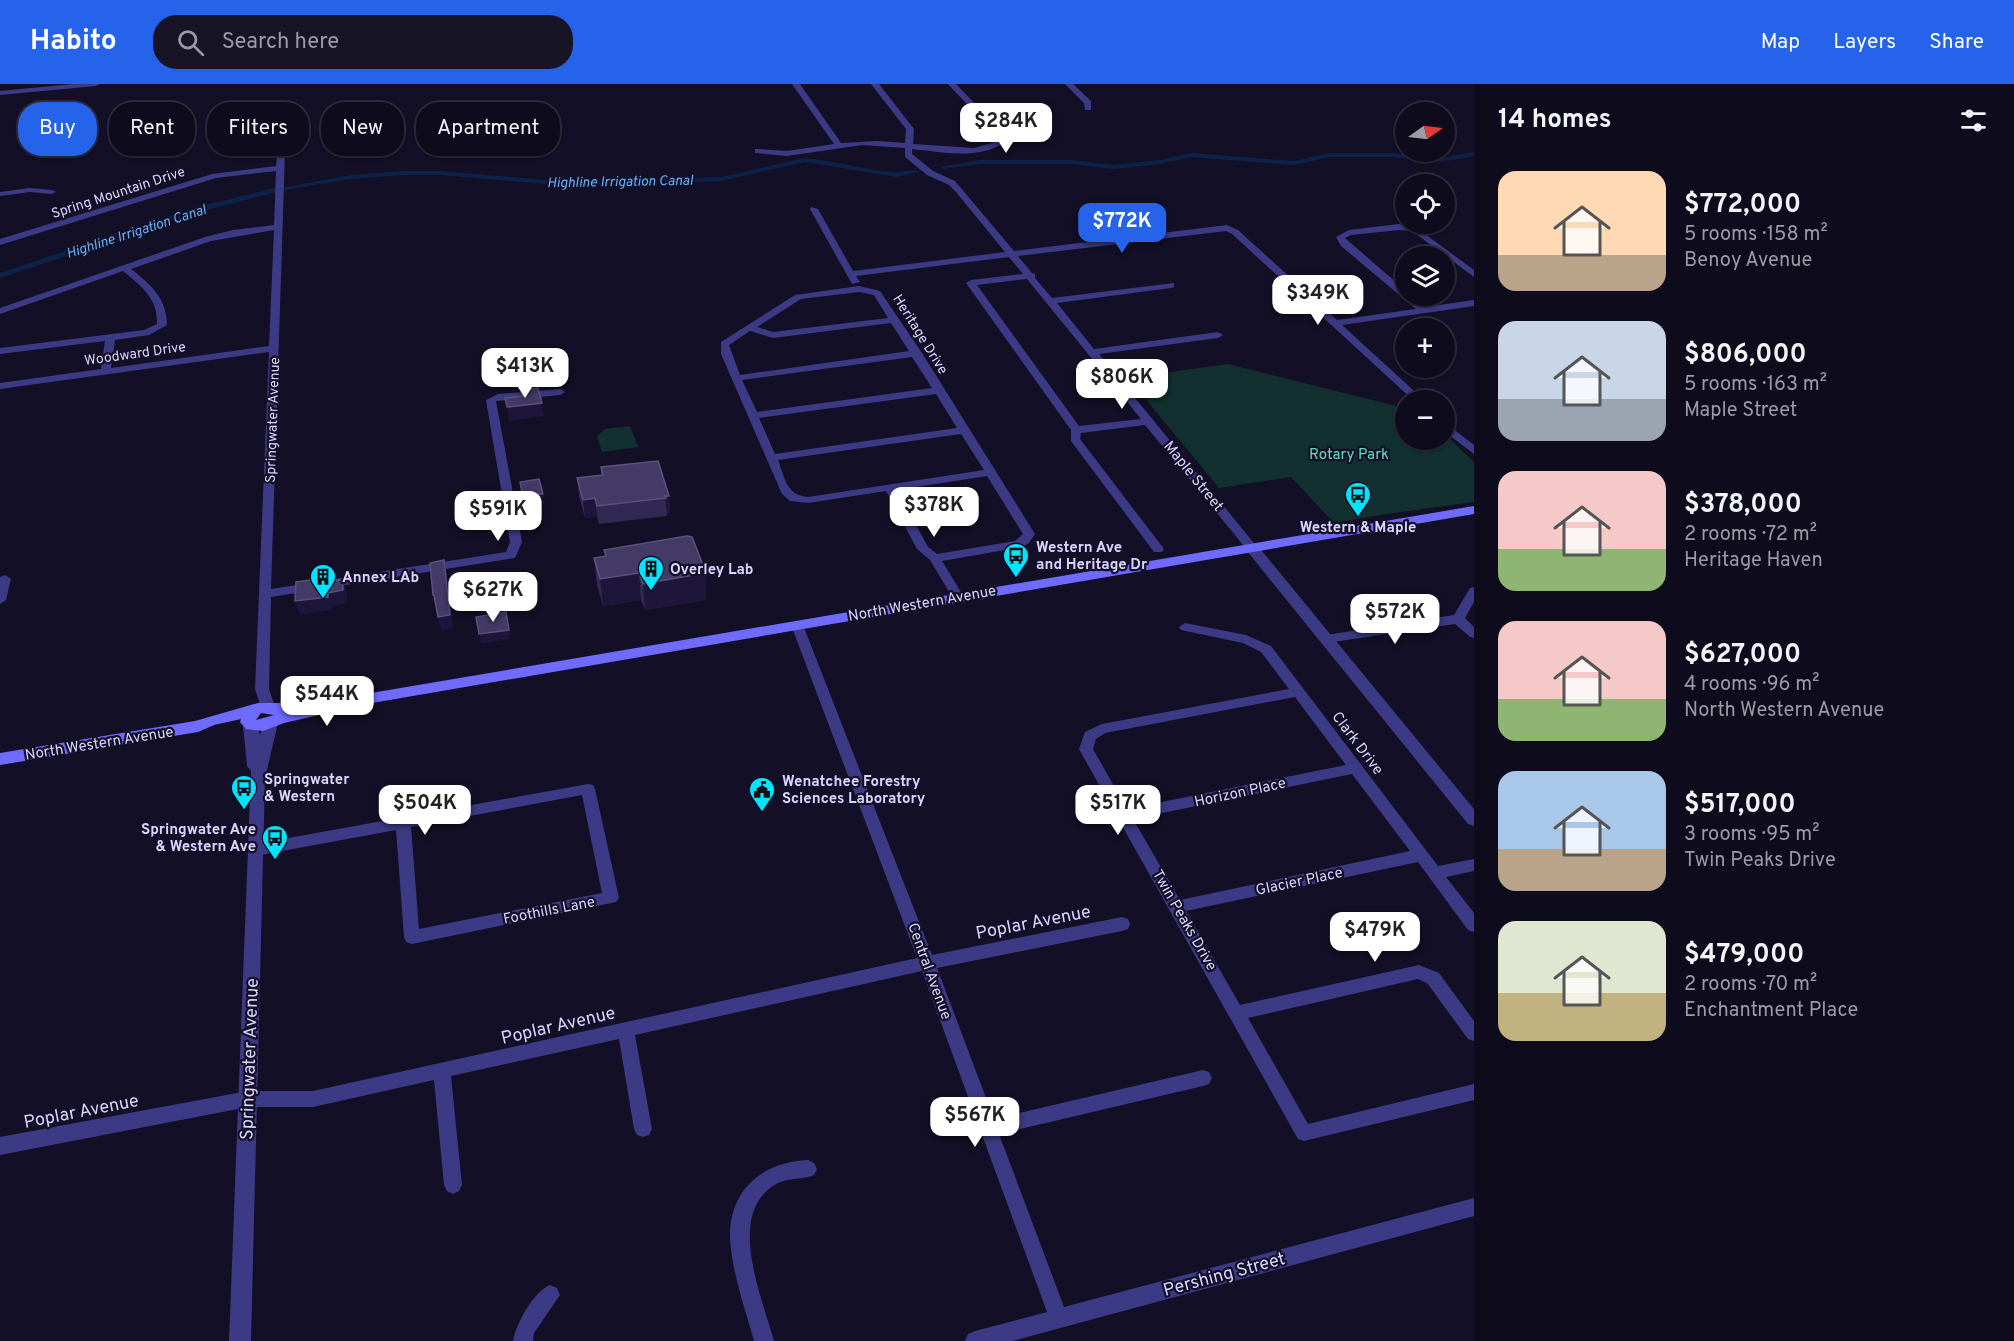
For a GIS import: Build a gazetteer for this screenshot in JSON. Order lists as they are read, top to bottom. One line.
{"streets":{"main road":["North Western Avenue"],"street":["Spring Mountain Drive","Heritage Drive","Woodward Drive","Springwater Avenue","Maple Street","Clark Drive","Horizon Place","Glacier Place","Foothills Lane","Twin Peaks Drive","Poplar Avenue","Central Avenue","Pershing Street"]},"crossings":[["Spring Mountain Drive","Springwater Avenue"],["Woodward Drive","Springwater Avenue"],["Springwater Avenue","North Western Avenue"],["Springwater Avenue","Foothills Lane"],["Springwater Avenue","Poplar Avenue"],["Maple Street","North Western Avenue"],["North Western Avenue","Central Avenue"],["Clark Drive","Horizon Place"],["Clark Drive","Glacier Place"],["Clark Drive","Twin Peaks Drive"],["Horizon Place","Twin Peaks Drive"],["Glacier Place","Twin Peaks Drive"],["Poplar Avenue","Central Avenue"],["Central Avenue","Pershing Street"]],"water":["Highline Irrigation Canal"],"parks":["Rotary Park"],"places":{"bus stop":["Western & Maple","Western Ave and Heritage Dr","Springwater & Western","Springwater Ave & Western Ave"],"building":["Overley Lab","Annex LAb"],"public building":["Wenatchee Forestry Sciences Laboratory"]},"north":"right","page":{"header":"Habito","search":"Search here","nav":["Map","Layers","Share"],"heading":"14 homes","map_buttons":["+","−"],"chip":["Buy","Rent","Filters","New","Apartment"],"price":["$284K","$772K","$349K","$413K","$806K","$378K","$591K","$627K","$572K","$544K","$504K","$517K","$479K","$567K"],"list":[{"name":"$772,000","note":"5 rooms · 158 m² · Benoy Avenue"},{"name":"$806,000","note":"5 rooms · 163 m² · Maple Street"},{"name":"$378,000","note":"2 rooms · 72 m² · Heritage Haven"},{"name":"$627,000","note":"4 rooms · 96 m² · North Western Avenue"},{"name":"$517,000","note":"3 rooms · 95 m² · Twin Peaks Drive"},{"name":"$479,000","note":"2 rooms · 70 m² · Enchantment Place"}]}}
